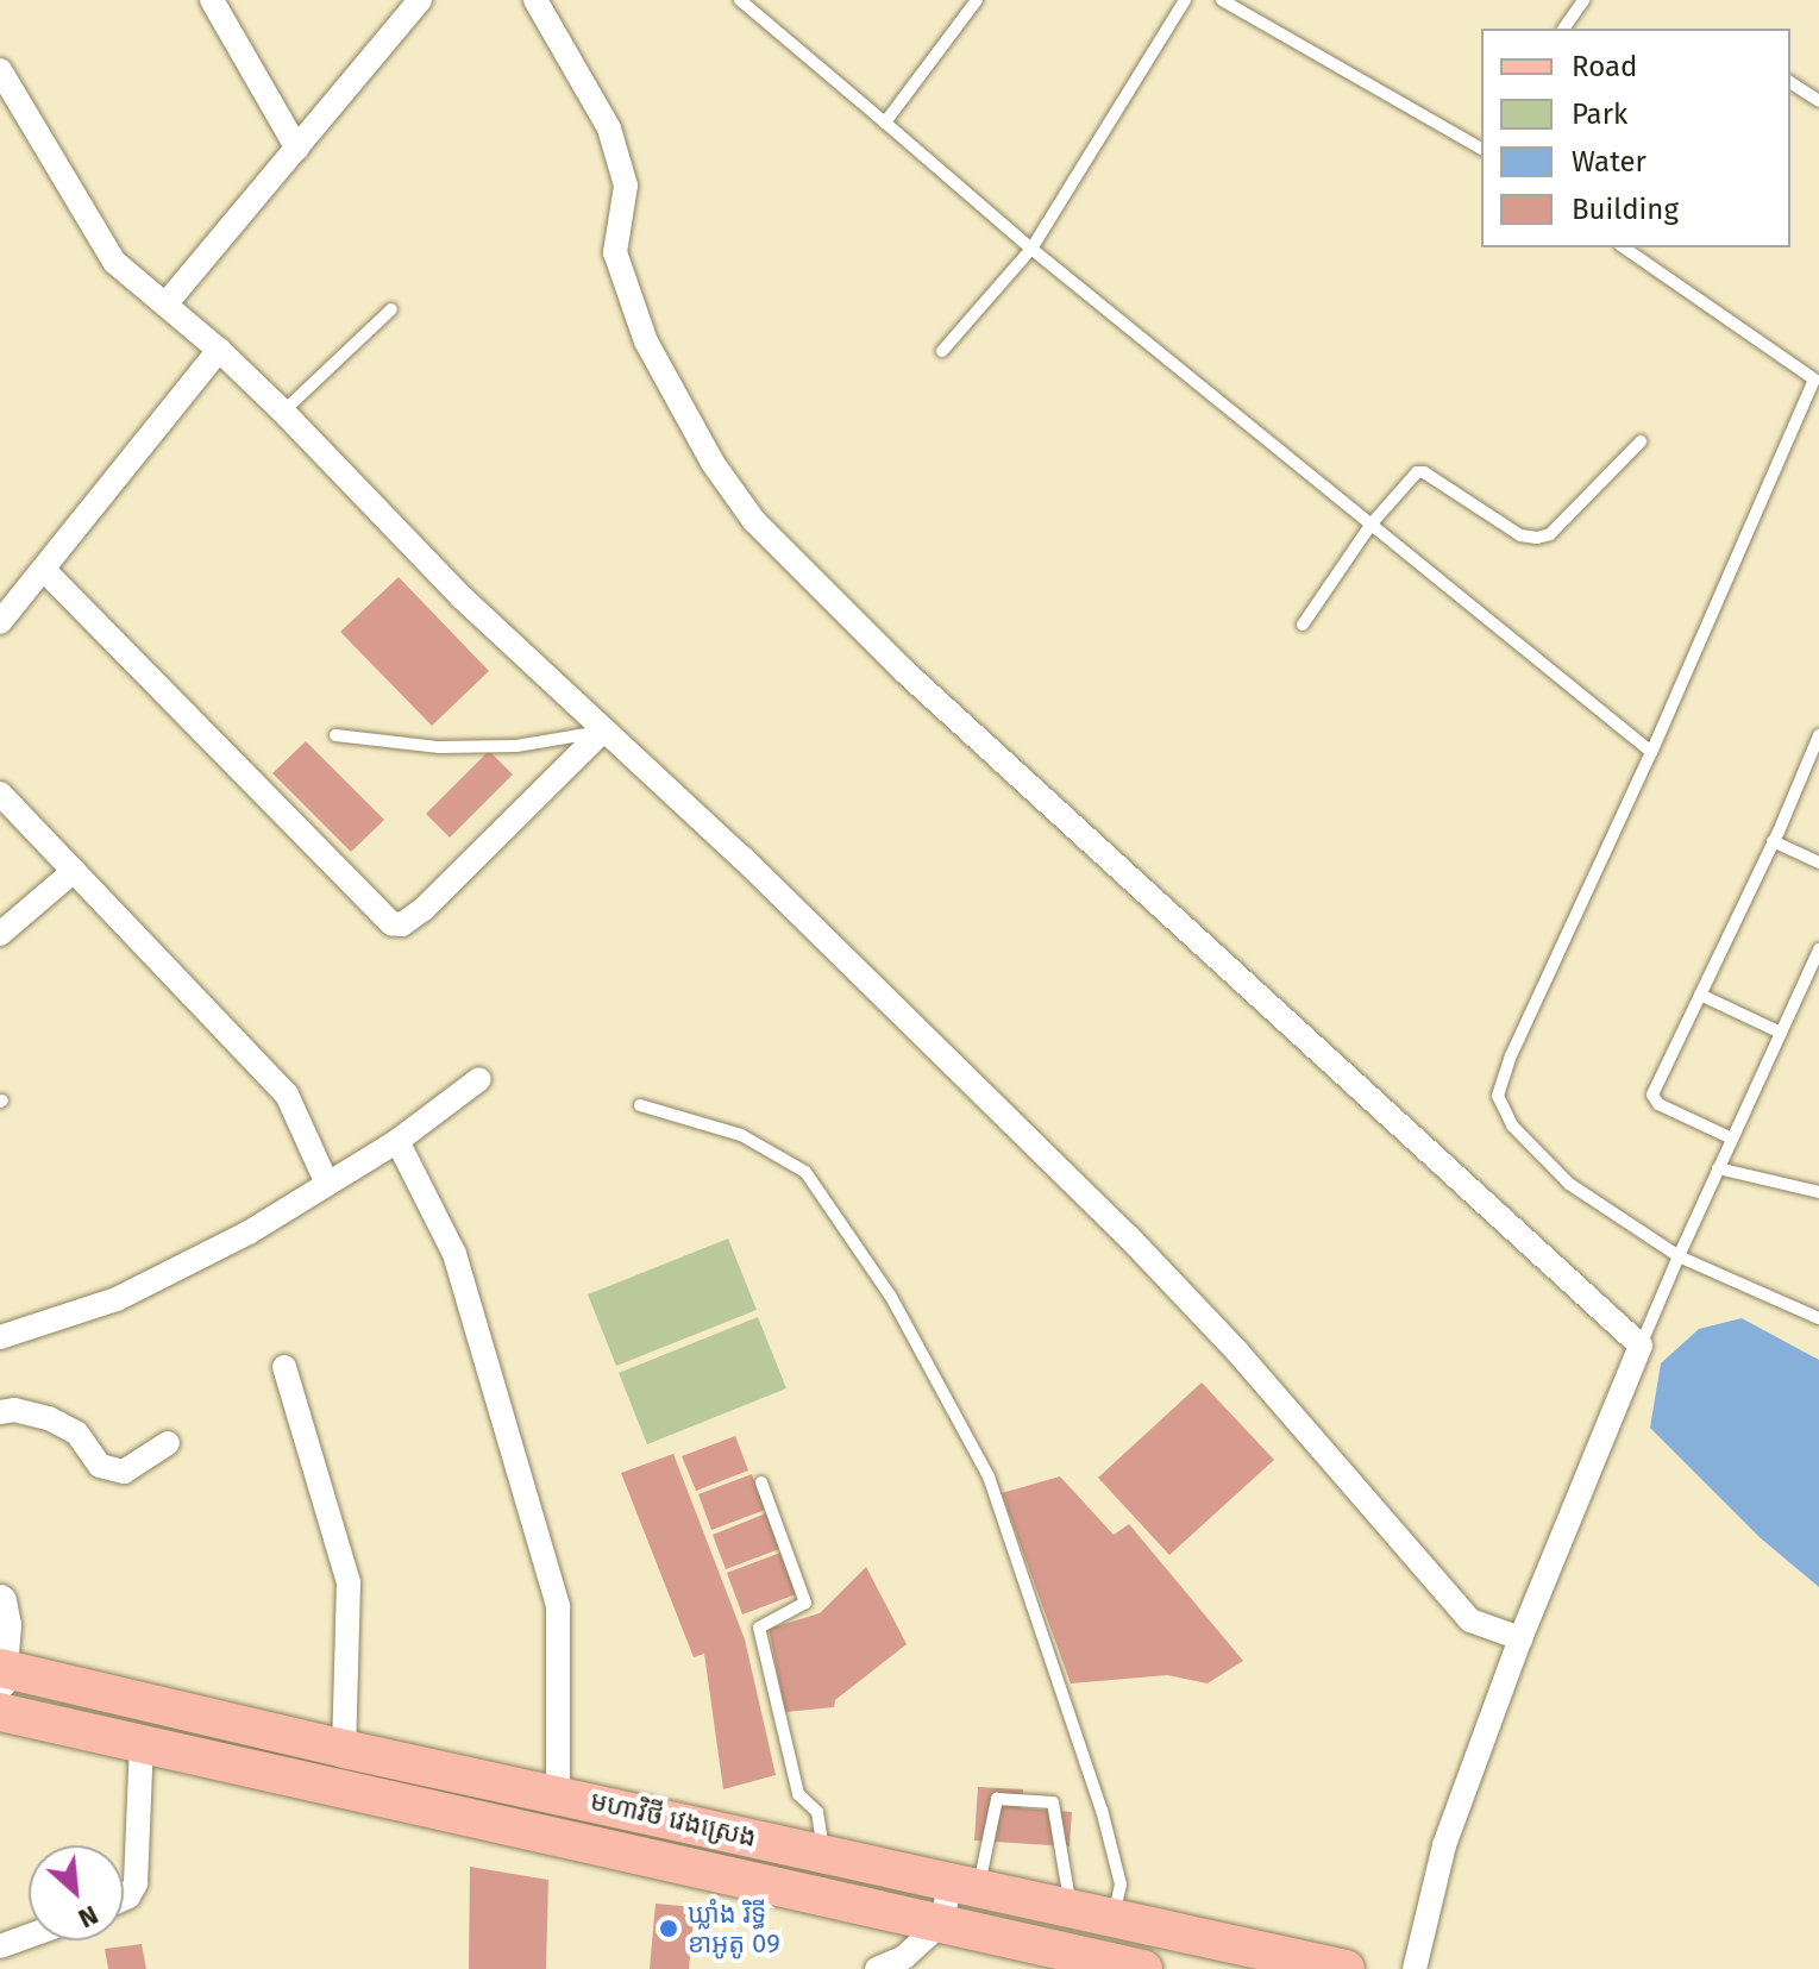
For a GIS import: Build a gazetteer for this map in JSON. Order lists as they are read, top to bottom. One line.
{"streets":{"main road":["មហាវិថី វេងស្រេង"]},"places":["ឃ្លាំង រិទ្ធី ខាអូតូ 09"],"legend":["Road","Park","Water","Building"],"north":"bottom right"}
